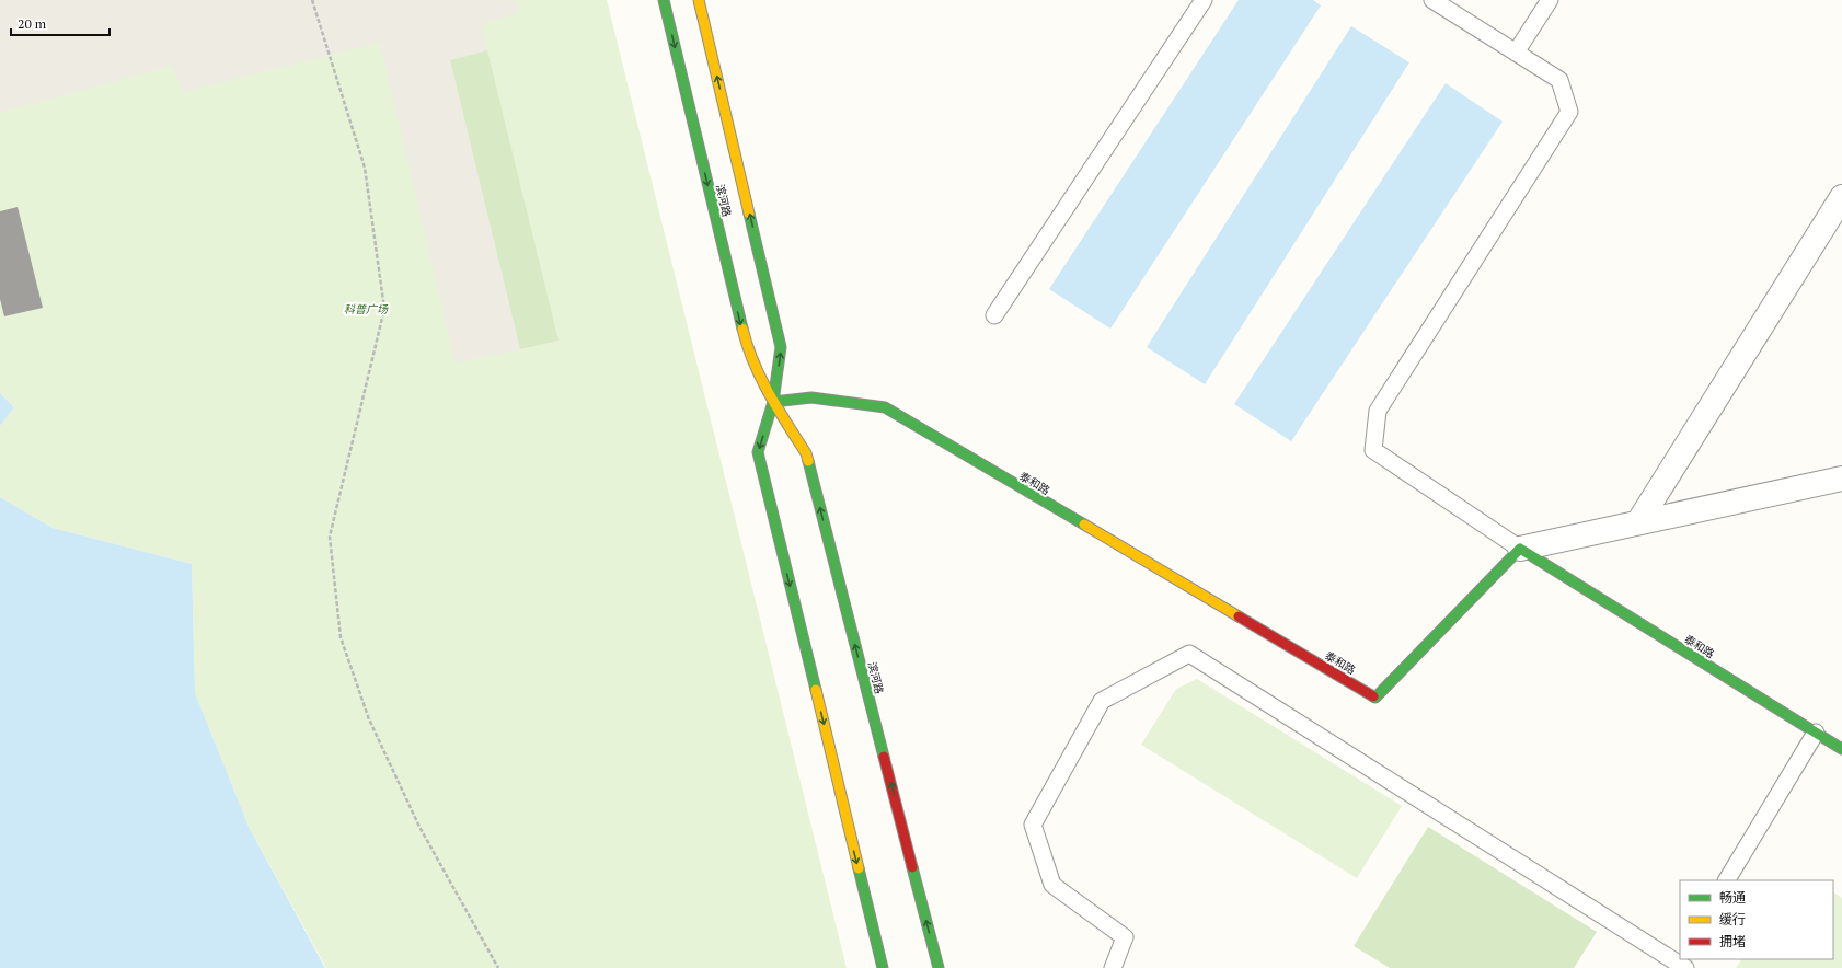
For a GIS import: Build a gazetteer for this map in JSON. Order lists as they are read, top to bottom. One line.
{"streets":{"main road":["滨河路","泰和路"]},"crossings":[["滨河路","泰和路"]],"parks":["科普广场"],"legend":["畅通","缓行","拥堵"],"scale_bar":"20 m"}
